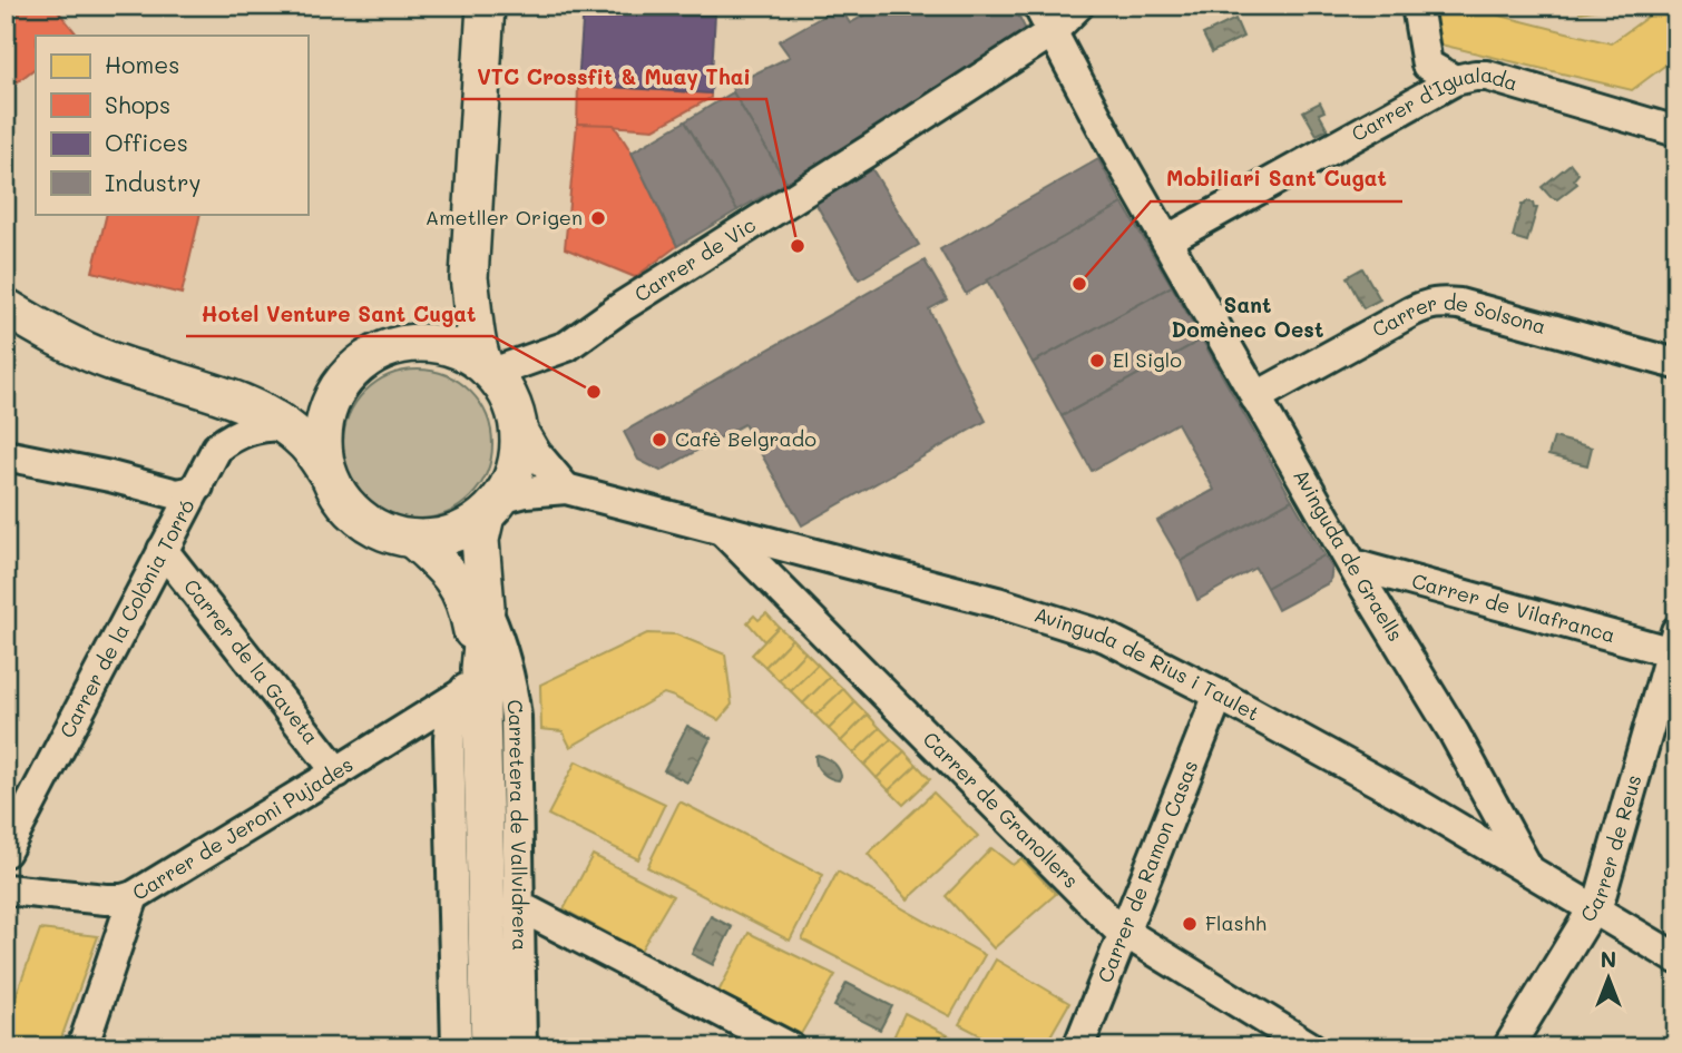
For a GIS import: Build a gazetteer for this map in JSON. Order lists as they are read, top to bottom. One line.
{"streets":{"main road":["Carretera de Vallvidrera"],"street":["Carrer d'Igualada","Carrer de Vic","Carrer de Solsona","Avinguda de Graells","Carrer de Vilafranca","Carrer de la Colònia Torró","Carrer de la Gaveta","Avinguda de Rius i Taulet","Carrer de Granollers","Carrer de Jeroni Pujades","Carrer de Reus","Carrer de Ramon Casas"]},"crossings":[["Carrer d'Igualada","Avinguda de Graells"],["Carrer de Vic","Avinguda de Graells"],["Carrer de Vic","Avinguda de Rius i Taulet"],["Carrer de Vic","Carretera de Vallvidrera"],["Carrer de Solsona","Avinguda de Graells"],["Avinguda de Graells","Carrer de Vilafranca"],["Avinguda de Graells","Avinguda de Rius i Taulet"],["Carrer de Vilafranca","Carrer de Reus"],["Carrer de la Colònia Torró","Carrer de la Gaveta"],["Carrer de la Gaveta","Carrer de Jeroni Pujades"],["Avinguda de Rius i Taulet","Carrer de Granollers"],["Avinguda de Rius i Taulet","Carretera de Vallvidrera"],["Avinguda de Rius i Taulet","Carrer de Reus"],["Avinguda de Rius i Taulet","Carrer de Ramon Casas"],["Carrer de Granollers","Carrer de Ramon Casas"],["Carretera de Vallvidrera","Carrer de Jeroni Pujades"]],"districts":["Sant Domènec Oest"],"places":["Ametller Origen","VTC Crossfit & Muay Thai","Mobiliari Sant Cugat","El Siglo","Hotel Venture Sant Cugat","Cafè Belgrado","Flashh"],"legend":["Homes","Shops","Offices","Industry"],"north":"top"}
